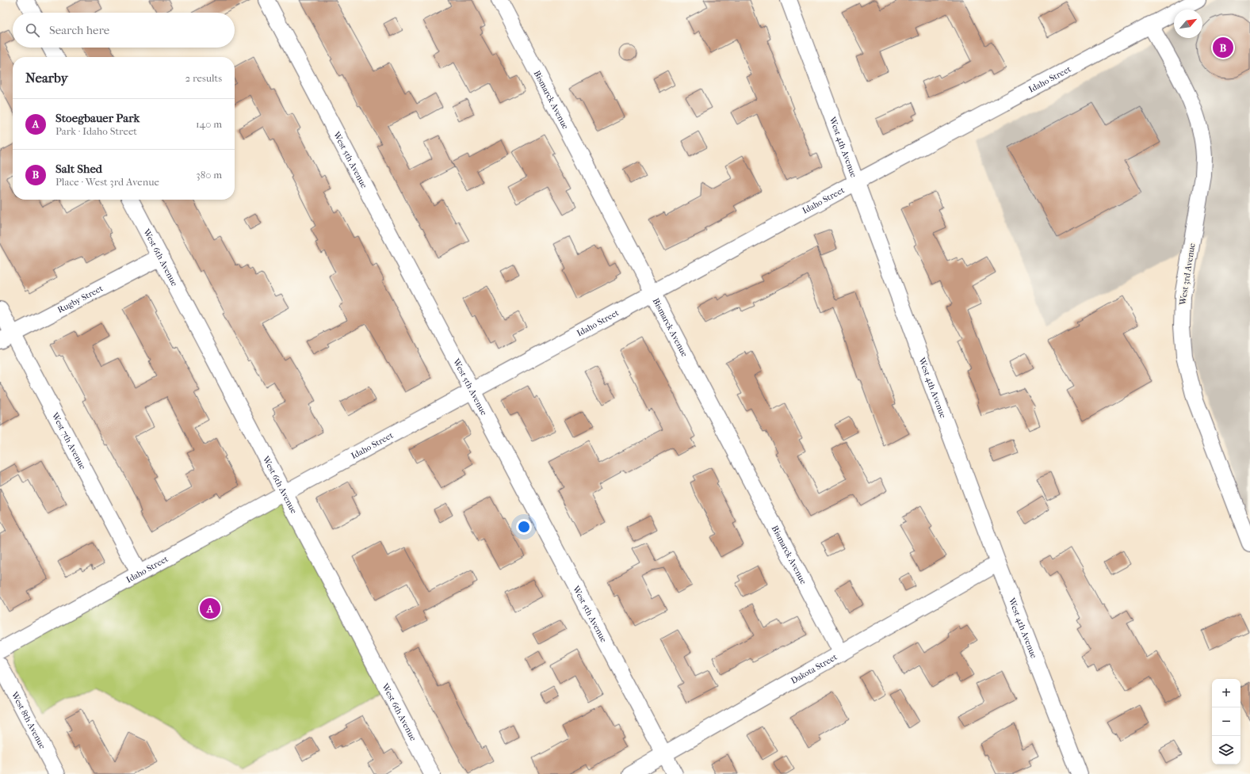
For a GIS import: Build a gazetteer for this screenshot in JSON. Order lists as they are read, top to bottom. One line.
{"streets":{"street":["Idaho Street","Bismarck Avenue","West 4th Avenue","West 5th Avenue","West 6th Avenue","West 3rd Avenue","Rugby Street","West 7th Avenue","Dakota Street","West 8th Avenue"]},"crossings":[["Idaho Street","Bismarck Avenue"],["Idaho Street","West 4th Avenue"],["Idaho Street","West 5th Avenue"],["Idaho Street","West 6th Avenue"],["Idaho Street","West 3rd Avenue"],["Idaho Street","West 7th Avenue"],["Bismarck Avenue","Dakota Street"],["West 4th Avenue","Dakota Street"],["West 5th Avenue","Dakota Street"],["West 6th Avenue","Rugby Street"],["Rugby Street","West 7th Avenue"]],"north":"top right","page":{"search":"Search here","pins":["B","A"],"heading":["Nearby","2 results"],"list":[{"mark":"A","name":"Stoegbauer Park","note":"Park · Idaho Street","value":"140 m"},{"mark":"B","name":"Salt Shed","note":"Place · West 3rd Avenue","value":"380 m"}],"map_buttons":["+","−"]}}
